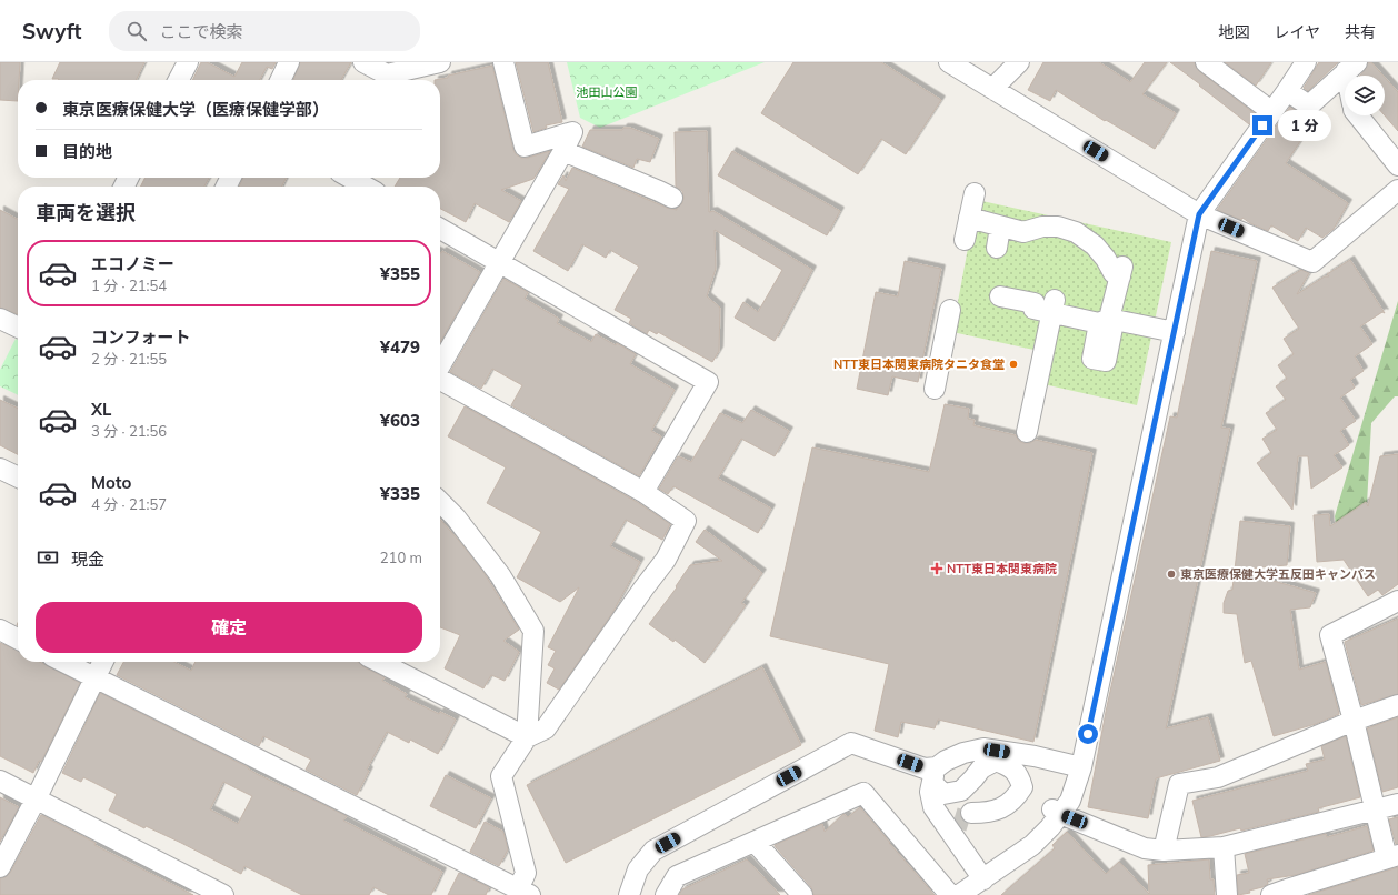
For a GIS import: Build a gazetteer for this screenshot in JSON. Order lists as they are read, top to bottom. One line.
{"parks":["池田山公園"],"places":{"other":["NTT東日本関東病院タニタ食堂","東京医療保健大学五反田キャンパス"],"health":["NTT東日本関東病院"]},"page":{"header":"Swyft","search":"ここで検索","nav":["地図","レイヤ","共有"],"banner":["東京医療保健大学（医療保健学部）","目的地"],"bubble":"1 分","heading":"車両を選択","list":[{"name":"エコノミー","note":"1 分 · 21:54","value":"¥355"},{"name":"コンフォート","note":"2 分 · 21:55","value":"¥479"},{"name":"XL","note":"3 分 · 21:56","value":"¥603"},{"name":"Moto","note":"4 分 · 21:57","value":"¥335"}],"pay":["現金","210 m"],"buttons":"確定"}}
